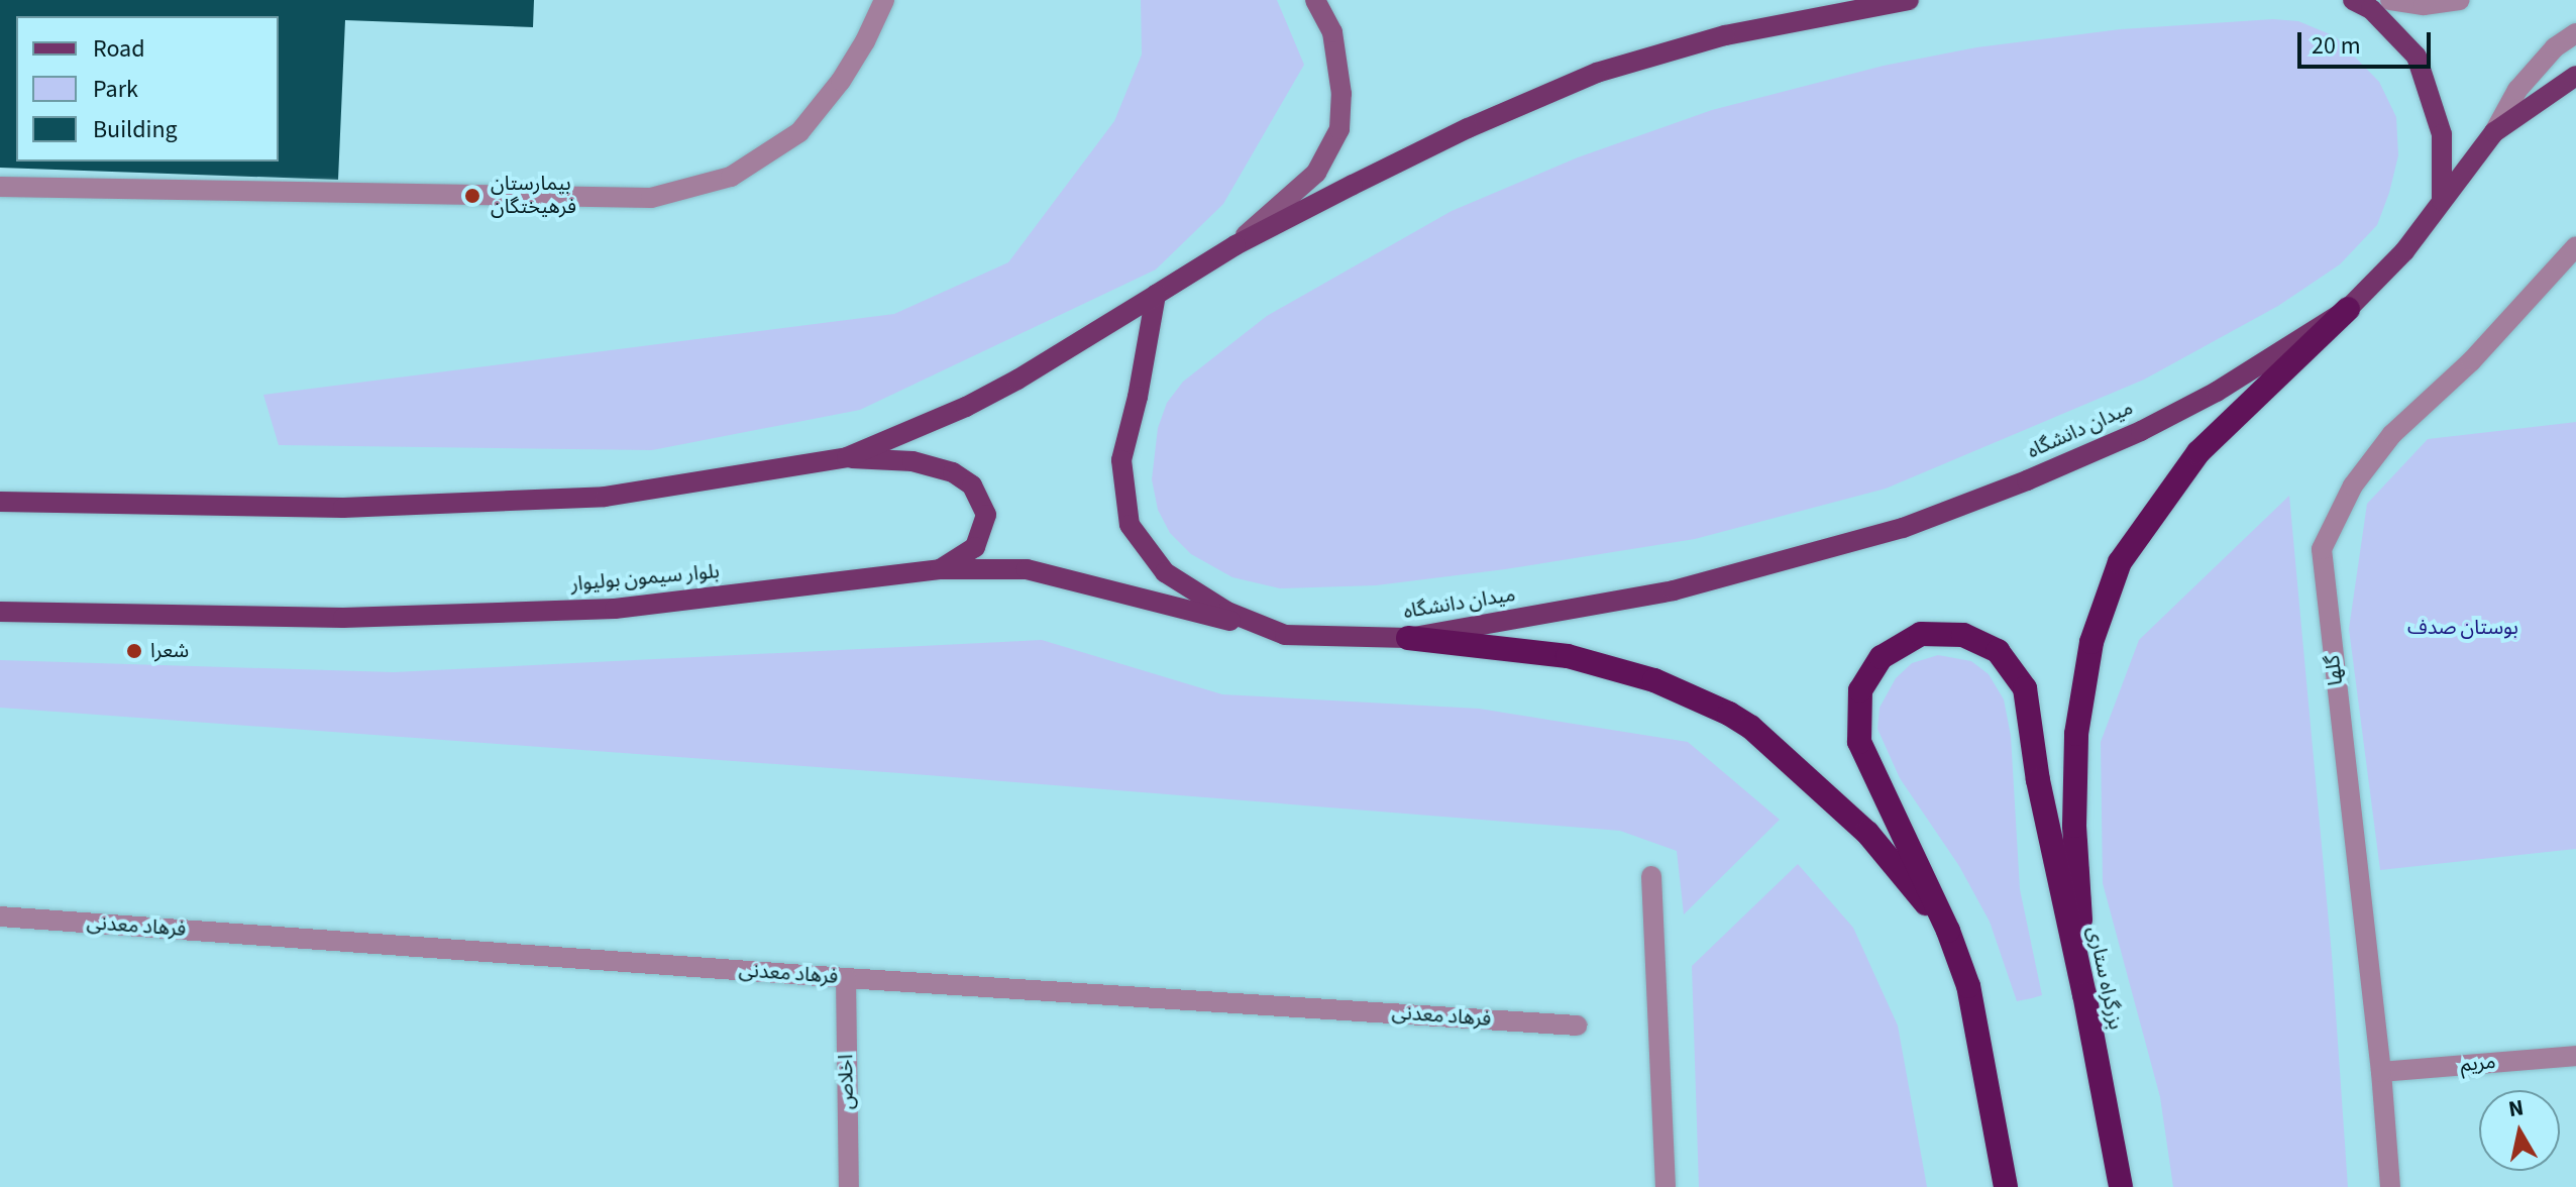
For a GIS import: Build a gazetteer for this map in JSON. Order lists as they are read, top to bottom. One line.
{"streets":{"highway":["بزرگراه ستاری"],"main road":["میدان دانشگاه","بلوار سیمون بولیوار"],"street":["گلها","فرهاد معدنی","مریم","اخلاص"]},"crossings":[["میدان دانشگاه","بلوار سیمون بولیوار"],["گلها","مریم"],["فرهاد معدنی","اخلاص"]],"parks":["بوستان صدف"],"places":["بیمارستان فرهیختگان","شعرا"],"legend":["Road","Park","Building"],"scale_bar":"20 m","north":"top"}
